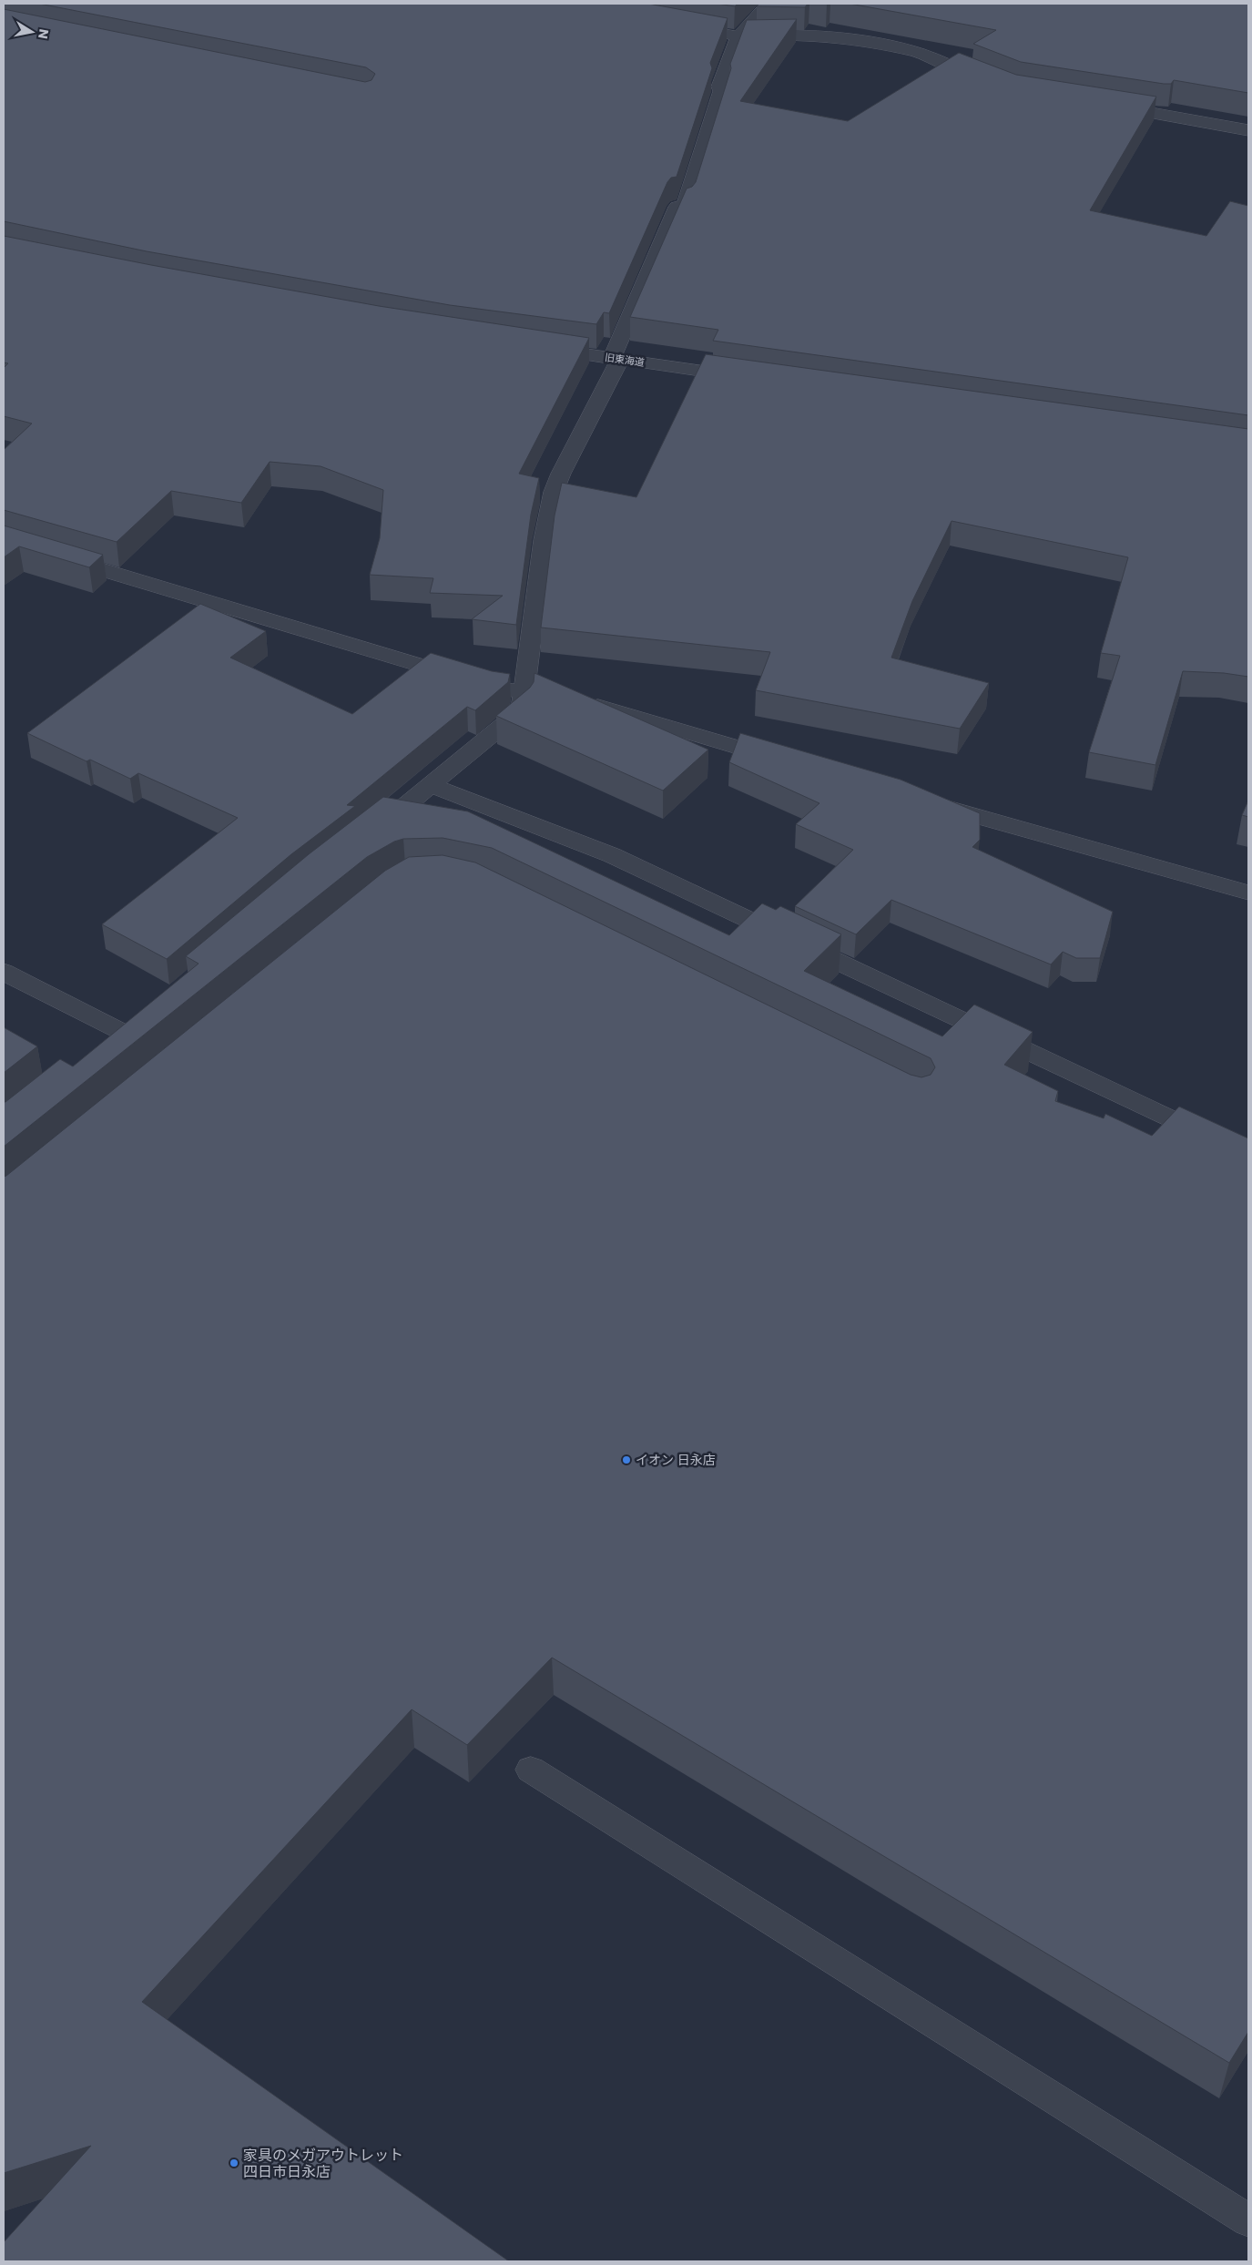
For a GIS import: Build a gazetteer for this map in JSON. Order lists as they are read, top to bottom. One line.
{"streets":{"street":["旧東海道"]},"places":["イオン 日永店","家具のメガアウトレット 四日市日永店"],"north":"right"}
